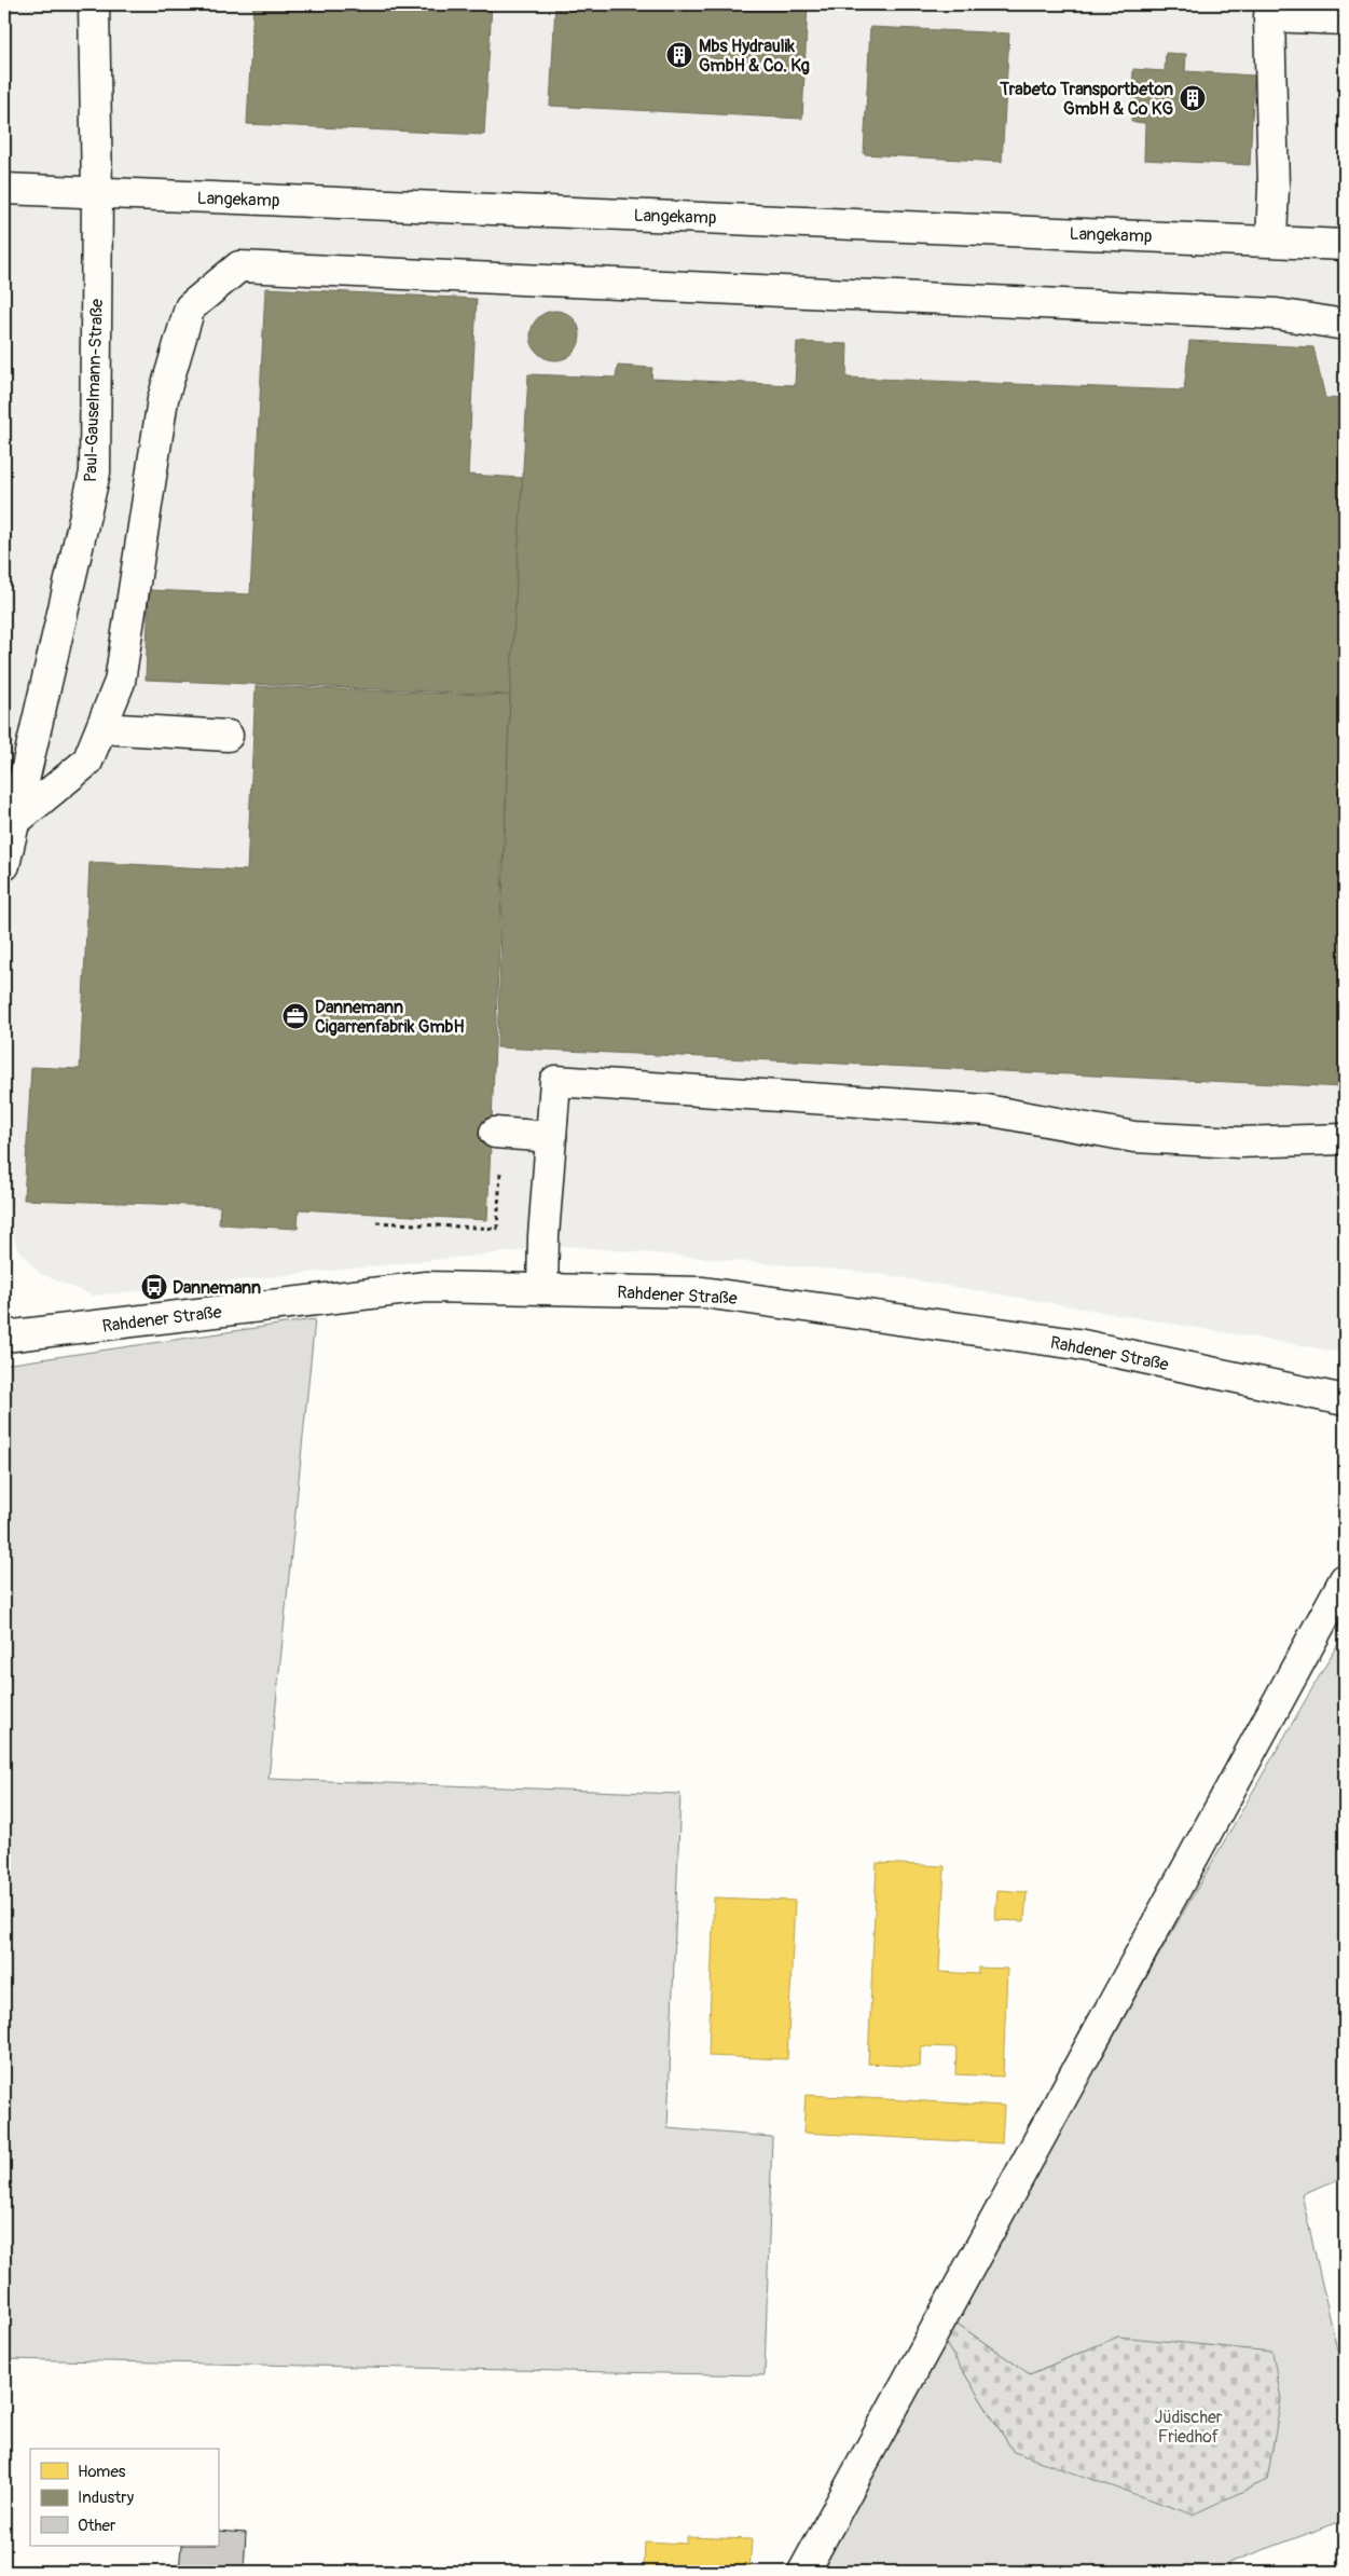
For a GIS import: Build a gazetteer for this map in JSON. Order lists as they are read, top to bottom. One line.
{"streets":{"street":["Langekamp","Paul-Gauselmann-Straße","Rahdener Straße"]},"crossings":[["Langekamp","Paul-Gauselmann-Straße"]],"parks":["Jüdischer Friedhof"],"places":{"building":["Mbs Hydraulik GmbH & Co. Kg","Trabeto Transportbeton GmbH & Co KG"],"office":["Dannemann Cigarrenfabrik GmbH"],"bus stop":["Dannemann"]},"legend":["Homes","Industry","Other"]}
